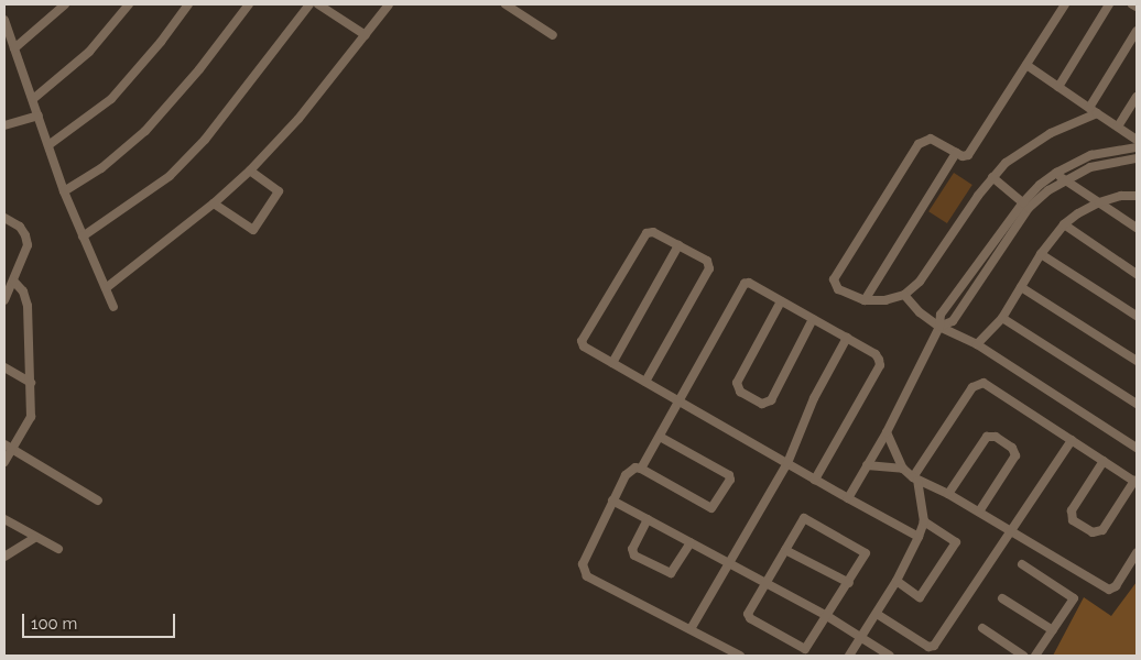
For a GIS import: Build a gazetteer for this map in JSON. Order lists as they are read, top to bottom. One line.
{"scale_bar":"100 m"}
